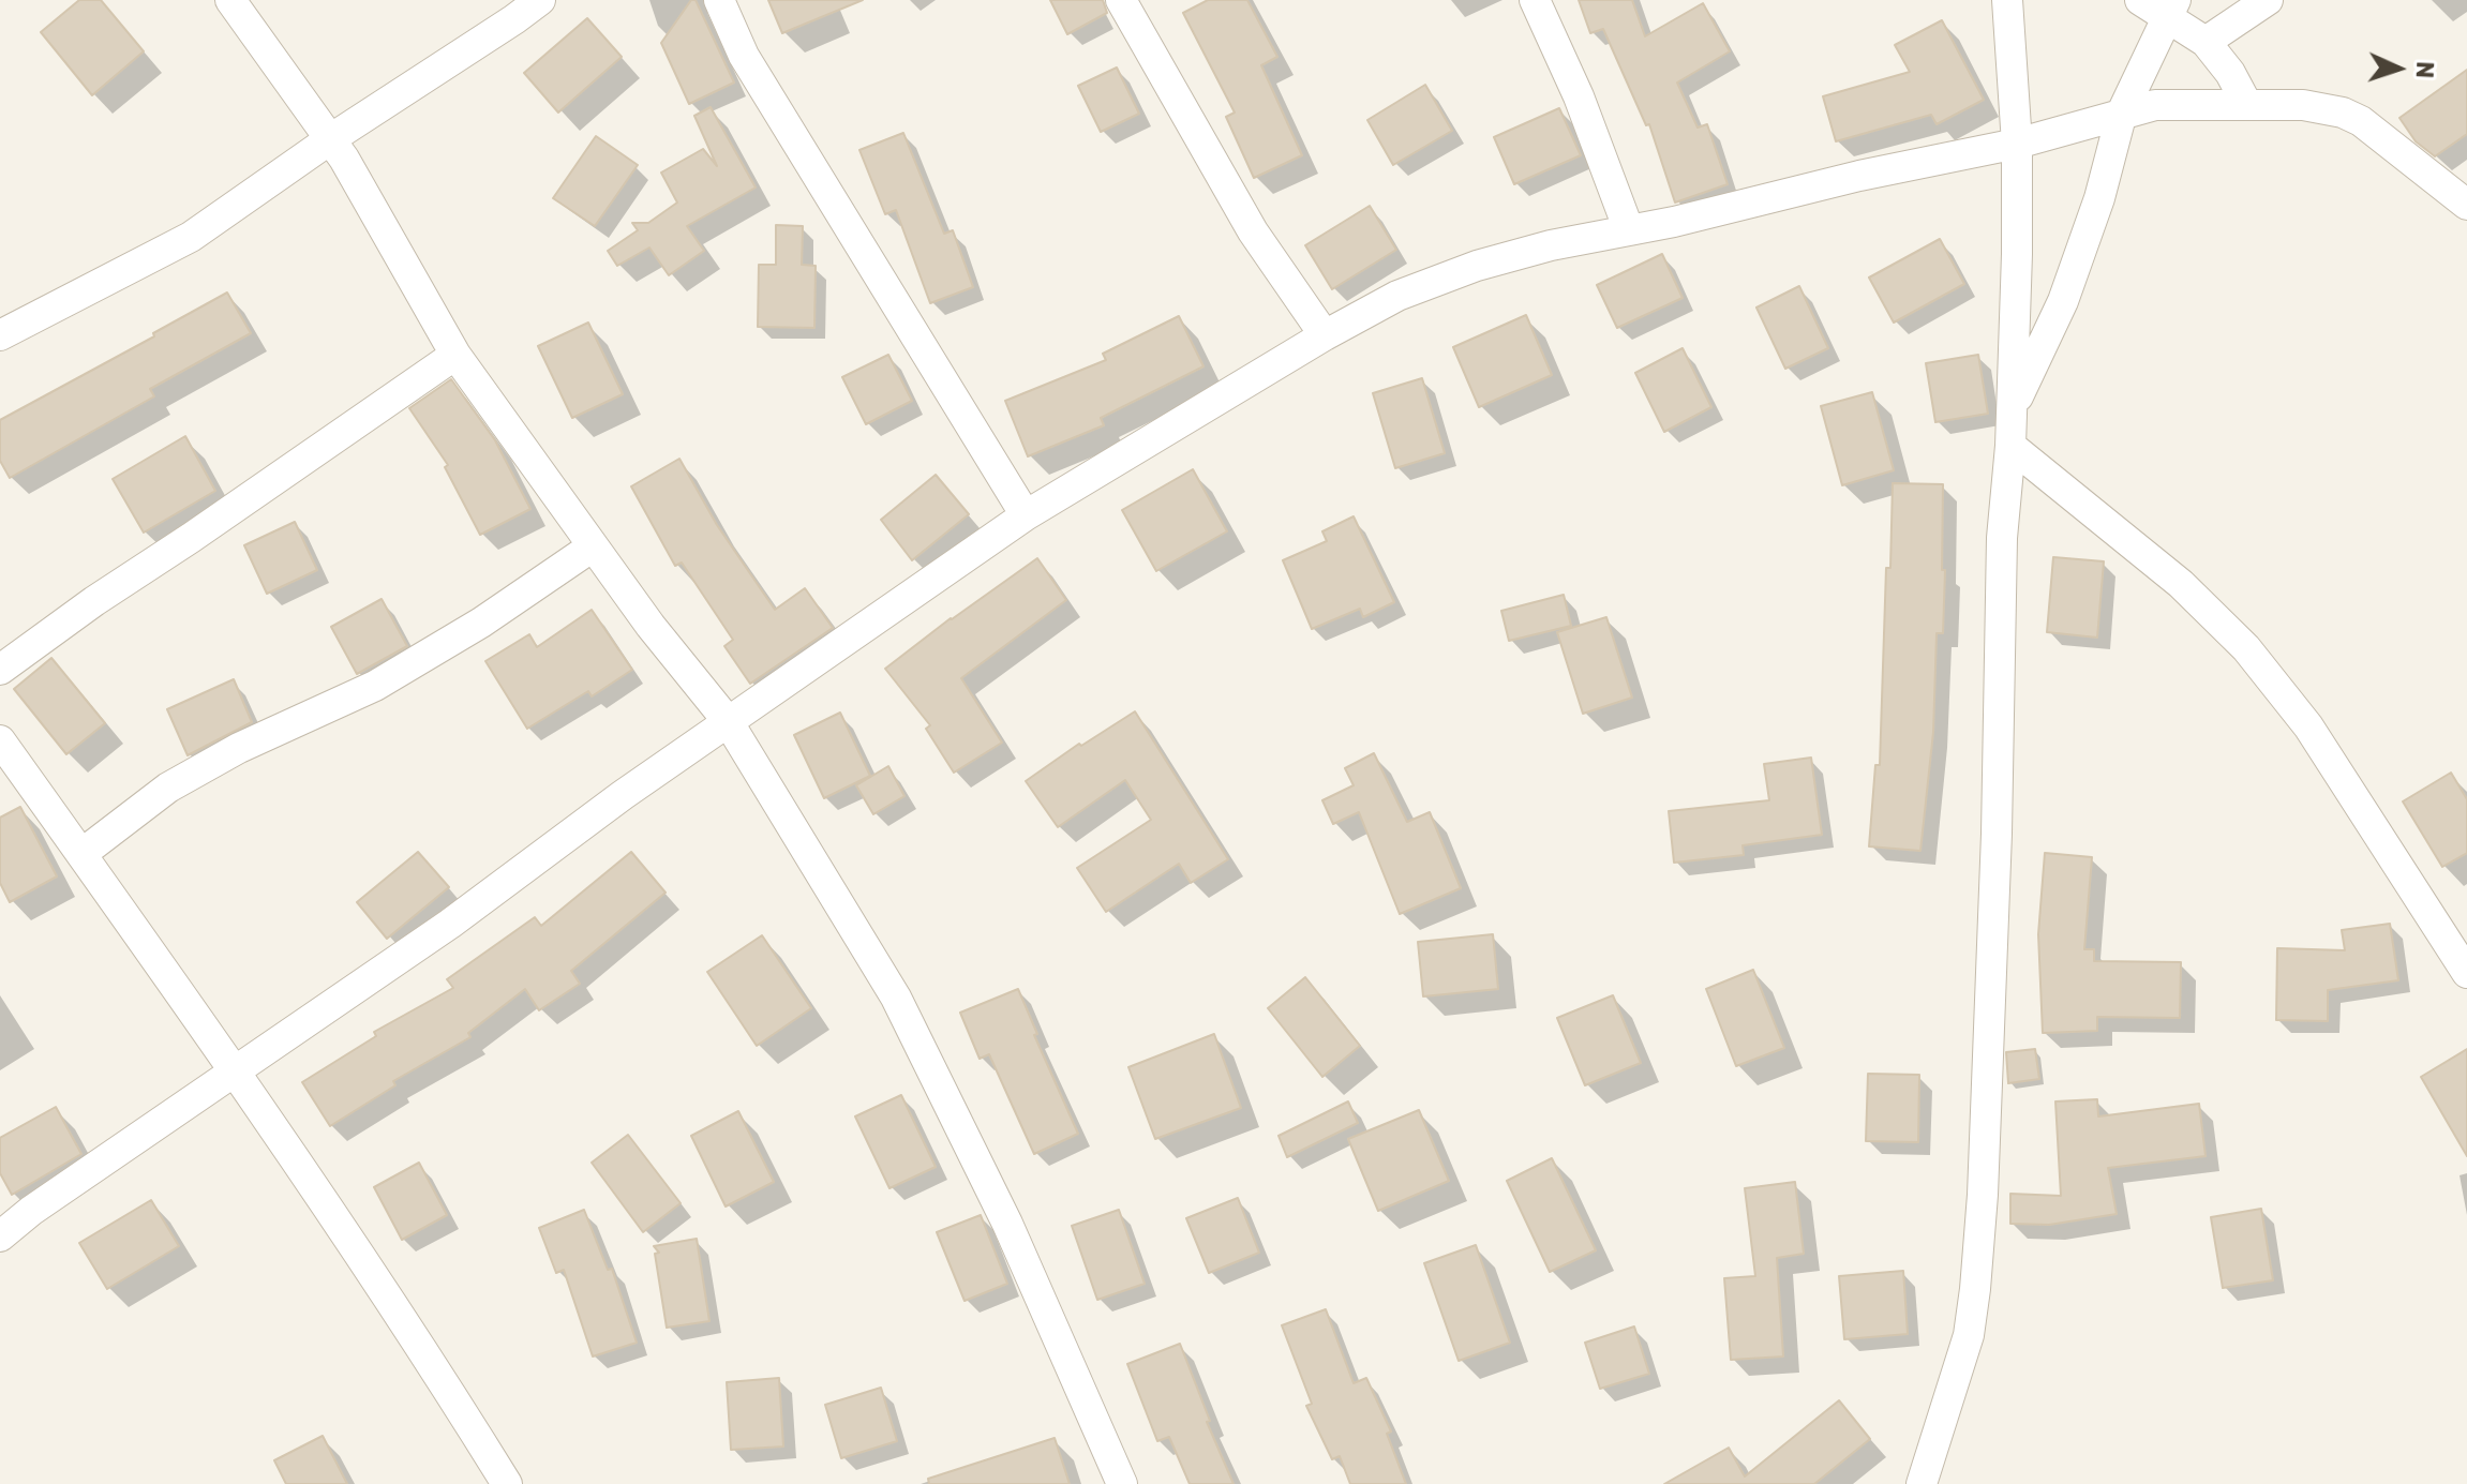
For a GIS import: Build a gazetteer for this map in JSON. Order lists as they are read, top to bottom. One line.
{"north":"right"}
